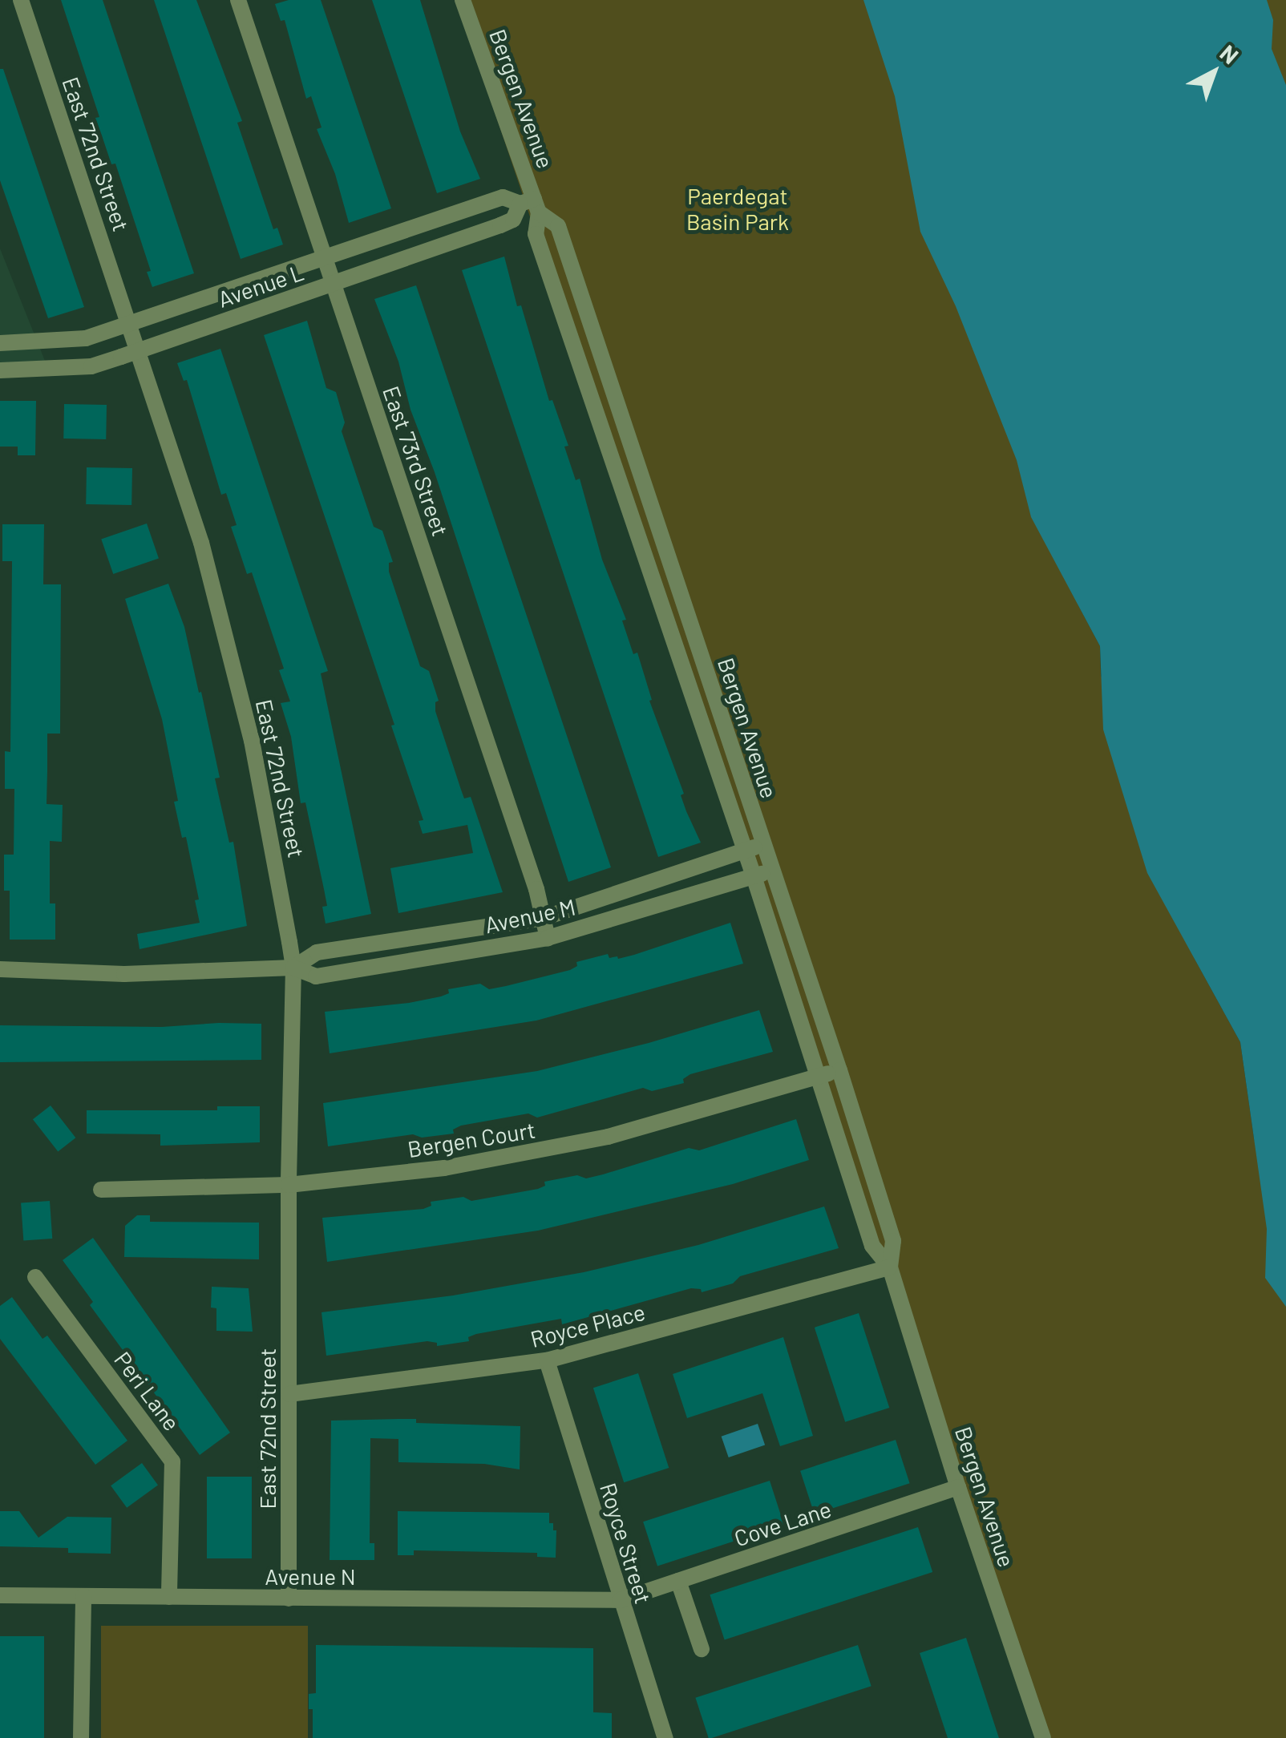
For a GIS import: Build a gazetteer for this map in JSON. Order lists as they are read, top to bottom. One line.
{"streets":{"street":["Bergen Avenue","East 72nd Street","Avenue L","East 73rd Street","Avenue M","Bergen Court","Royce Place","Peri Lane","Cove Lane","Royce Street","Avenue N"]},"crossings":[["Bergen Avenue","Avenue L"],["Bergen Avenue","Avenue M"],["Bergen Avenue","Bergen Court"],["Bergen Avenue","Royce Place"],["Bergen Avenue","Cove Lane"],["East 72nd Street","Avenue L"],["East 72nd Street","Avenue M"],["East 72nd Street","Bergen Court"],["East 72nd Street","Royce Place"],["East 72nd Street","Avenue N"],["Avenue L","East 73rd Street"],["East 73rd Street","Avenue M"],["Royce Place","Royce Street"],["Peri Lane","Avenue N"],["Cove Lane","Royce Street"],["Cove Lane","Avenue N"],["Royce Street","Avenue N"]],"parks":["Paerdegat Basin Park"],"north":"top right"}
